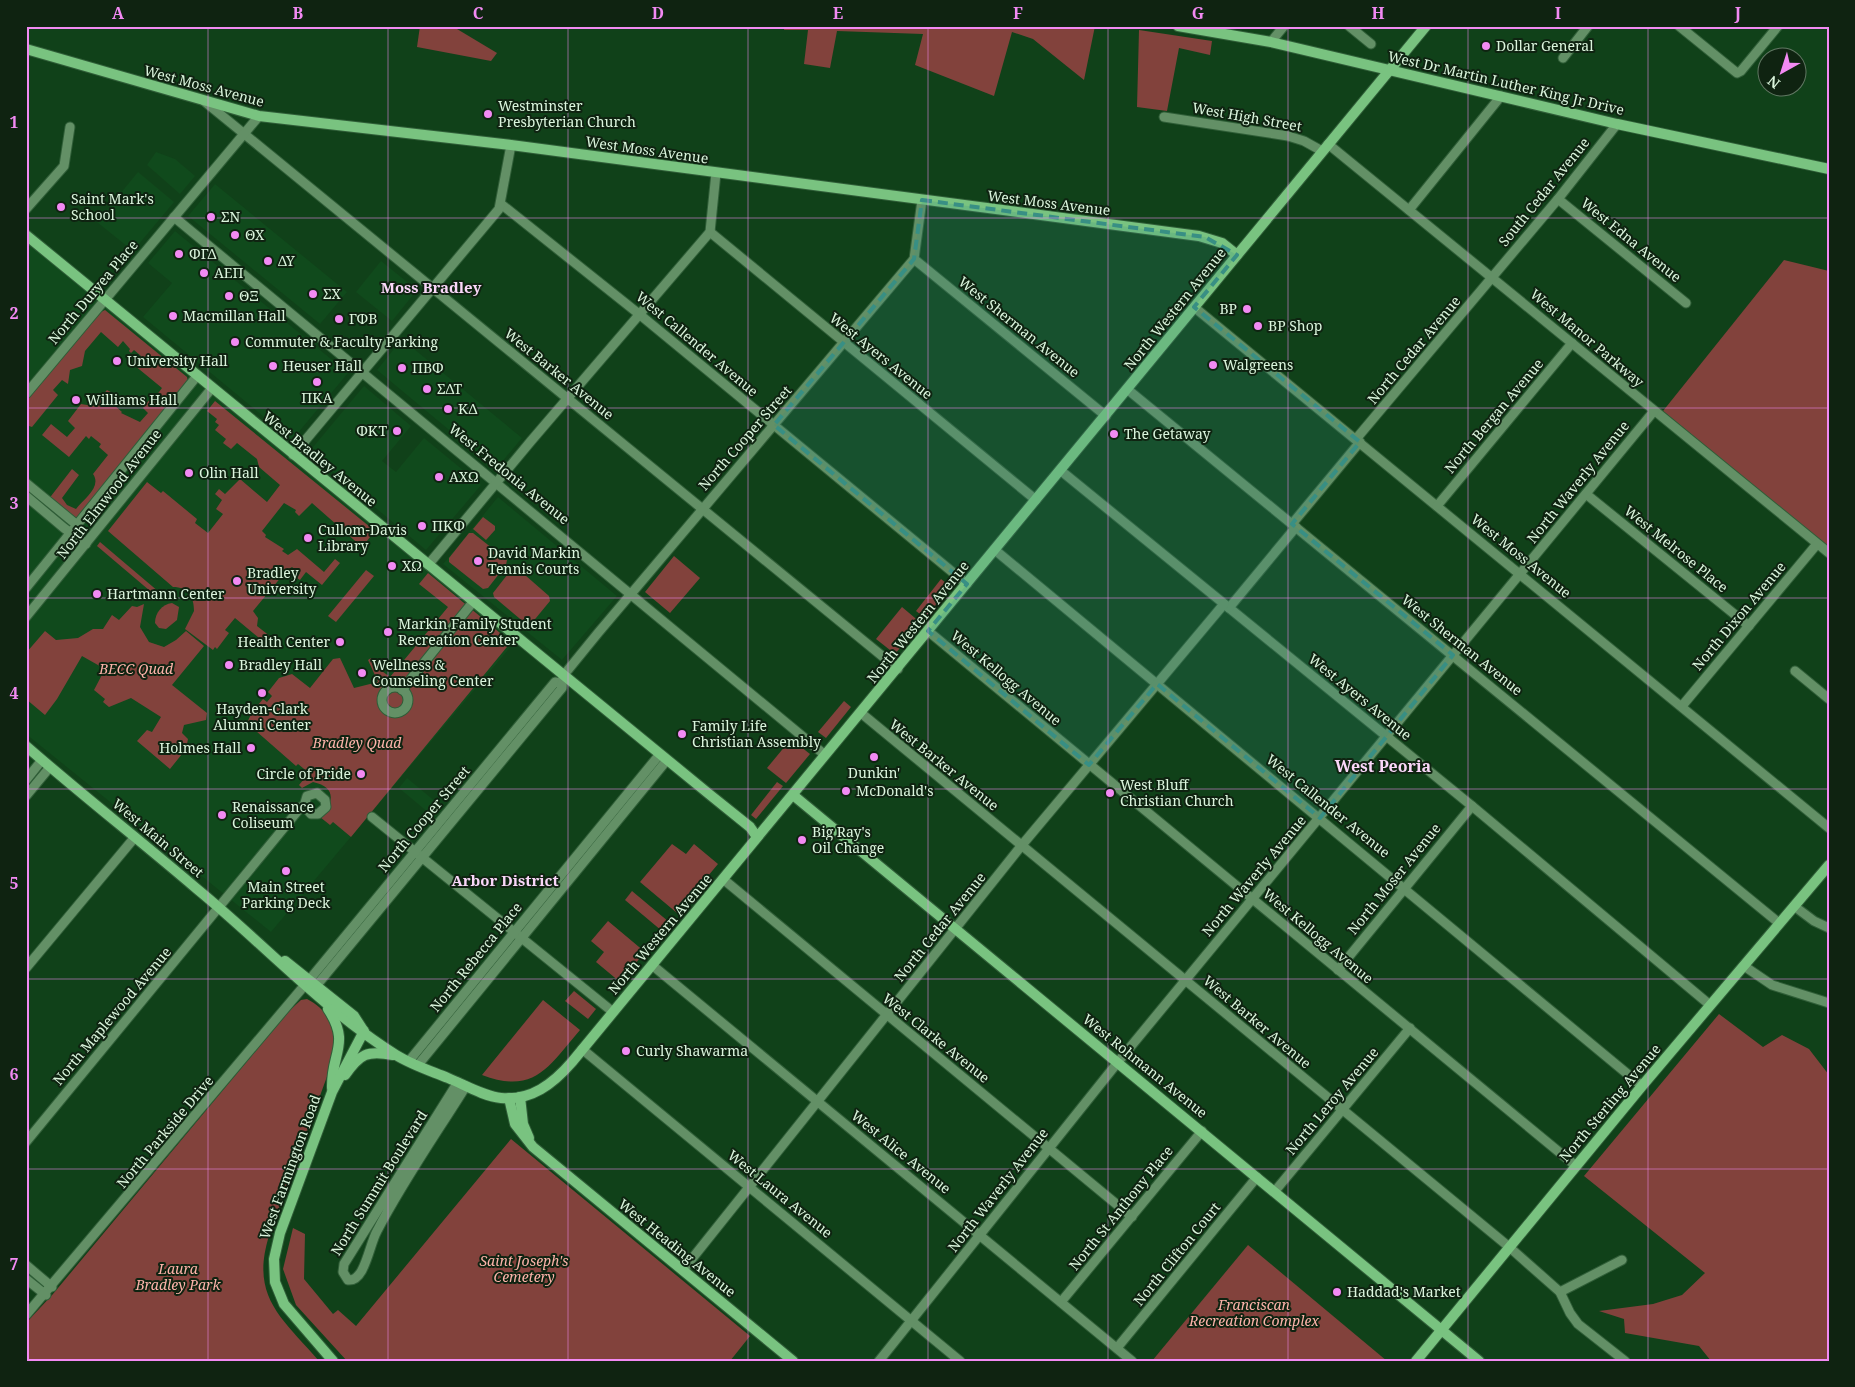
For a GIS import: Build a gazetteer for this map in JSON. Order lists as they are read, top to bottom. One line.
{"streets":{"street":["West Dr Martin Luther King Jr Drive","West Moss Avenue","West High Street","South Cedar Avenue","West Edna Avenue","North Duryea Place","North Western Avenue","West Sherman Avenue","West Manor Parkway","West Callender Avenue","North Cedar Avenue","West Ayers Avenue","West Barker Avenue","North Bergan Avenue","North Cooper Street","West Bradley Avenue","West Fredonia Avenue","North Waverly Avenue","North Elmwood Avenue","West Melrose Place","North Dixon Avenue","West Kellogg Avenue","West Main Street","North Moser Avenue","North Rebecca Place","North Maplewood Avenue","West Clarke Avenue","West Rohmann Avenue","North Leroy Avenue","North Sterling Avenue","North Parkside Drive","West Alice Avenue","West Farmington Road","North Summit Boulevard","West Laura Avenue","North St Anthony Place","West Heading Avenue","North Clifton Court"]},"crossings":[["West Dr Martin Luther King Jr Drive","South Cedar Avenue"],["West Dr Martin Luther King Jr Drive","North Western Avenue"],["West Moss Avenue","North Duryea Place"],["West Moss Avenue","North Western Avenue"],["West Moss Avenue","North Cedar Avenue"],["West Moss Avenue","West Barker Avenue"],["West Moss Avenue","North Bergan Avenue"],["West Moss Avenue","North Waverly Avenue"],["West Moss Avenue","North Dixon Avenue"],["West High Street","North Western Avenue"],["West High Street","West Manor Parkway"],["South Cedar Avenue","West Edna Avenue"],["South Cedar Avenue","West Manor Parkway"],["South Cedar Avenue","North Cedar Avenue"],["North Duryea Place","West Barker Avenue"],["North Duryea Place","West Bradley Avenue"],["North Duryea Place","West Fredonia Avenue"],["North Western Avenue","West Sherman Avenue"],["North Western Avenue","West Manor Parkway"],["North Western Avenue","West Callender Avenue"],["North Western Avenue","West Ayers Avenue"],["North Western Avenue","West Barker Avenue"],["North Western Avenue","West Bradley Avenue"],["North Western Avenue","West Fredonia Avenue"],["North Western Avenue","West Kellogg Avenue"],["North Western Avenue","West Main Street"],["North Western Avenue","West Clarke Avenue"],["North Western Avenue","West Rohmann Avenue"],["North Western Avenue","West Alice Avenue"],["North Western Avenue","West Laura Avenue"],["North Western Avenue","West Heading Avenue"],["West Sherman Avenue","North Cedar Avenue"],["West Sherman Avenue","North Cooper Street"],["West Sherman Avenue","North Waverly Avenue"],["West Sherman Avenue","North Sterling Avenue"],["West Manor Parkway","North Cedar Avenue"],["West Manor Parkway","North Bergan Avenue"],["West Manor Parkway","North Waverly Avenue"],["West Manor Parkway","North Dixon Avenue"],["West Callender Avenue","North Cedar Avenue"],["West Callender Avenue","North Cooper Street"],["West Callender Avenue","North Waverly Avenue"],["West Callender Avenue","North Moser Avenue"],["West Callender Avenue","North Sterling Avenue"],["North Cedar Avenue","West Ayers Avenue"],["North Cedar Avenue","West Barker Avenue"],["North Cedar Avenue","West Kellogg Avenue"],["North Cedar Avenue","West Clarke Avenue"],["North Cedar Avenue","West Rohmann Avenue"],["North Cedar Avenue","West Alice Avenue"],["North Cedar Avenue","West Laura Avenue"],["North Cedar Avenue","West Heading Avenue"],["West Ayers Avenue","North Cooper Street"],["West Ayers Avenue","North Waverly Avenue"],["West Ayers Avenue","North Moser Avenue"],["West Ayers Avenue","North Sterling Avenue"],["West Barker Avenue","North Cooper Street"],["West Barker Avenue","North Waverly Avenue"],["West Barker Avenue","North Leroy Avenue"],["West Barker Avenue","North Sterling Avenue"],["North Cooper Street","West Bradley Avenue"],["North Cooper Street","West Fredonia Avenue"],["North Cooper Street","West Main Street"],["North Cooper Street","North Parkside Drive"],["West Bradley Avenue","North Elmwood Avenue"],["West Bradley Avenue","North Rebecca Place"],["North Waverly Avenue","West Melrose Place"],["North Waverly Avenue","West Kellogg Avenue"],["North Waverly Avenue","West Clarke Avenue"],["North Waverly Avenue","West Rohmann Avenue"],["North Waverly Avenue","West Alice Avenue"],["North Waverly Avenue","West Laura Avenue"],["West Melrose Place","North Dixon Avenue"],["West Kellogg Avenue","North Moser Avenue"],["West Kellogg Avenue","North Leroy Avenue"],["West Kellogg Avenue","North Sterling Avenue"],["West Main Street","North Rebecca Place"],["West Main Street","North Maplewood Avenue"],["West Main Street","North Parkside Drive"],["West Main Street","West Farmington Road"],["West Main Street","North Summit Boulevard"],["West Main Street","West Heading Avenue"],["West Clarke Avenue","North St Anthony Place"],["West Rohmann Avenue","North Leroy Avenue"],["West Rohmann Avenue","North Sterling Avenue"],["West Rohmann Avenue","North St Anthony Place"],["West Rohmann Avenue","North Clifton Court"],["West Alice Avenue","North St Anthony Place"],["West Alice Avenue","North Clifton Court"]],"districts":["Moss Bradley","West Peoria","Arbor District"],"parks":["BECC Quad","Bradley Quad","Saint Joseph's Cemetery","Laura Bradley Park","Franciscan Recreation Complex"],"places":["Dollar General","Westminster Presbyterian Church","Saint Mark's School","ΣΝ","ΘΧ","ΦΓΔ","ΔΥ","ΑΕΠ","ΣΧ","ΘΞ","BP","Macmillan Hall","ΓΦΒ","BP Shop","Commuter & Faculty Parking","University Hall","Walgreens","Heuser Hall","ΠΒΦ","ΠΚΑ","ΣΔΤ","Williams Hall","ΚΔ","ΦΚΤ","The Getaway","Olin Hall","ΑΧΩ","ΠΚΦ","Cullom-Davis Library","David Markin Tennis Courts","ΧΩ","Bradley University","Hartmann Center","Markin Family Student Recreation Center","Health Center","Bradley Hall","Wellness & Counseling Center","Hayden-Clark Alumni Center","Family Life Christian Assembly","Holmes Hall","Dunkin'","Circle of Pride","McDonald's","West Bluff Christian Church","Renaissance Coliseum","Big Ray's Oil Change","Main Street Parking Deck","Curly Shawarma","Haddad's Market"],"north":"bottom left","grid":{"columns":["A","B","C","D","E","F","G","H","I","J"],"rows":["1","2","3","4","5","6","7"]}}
